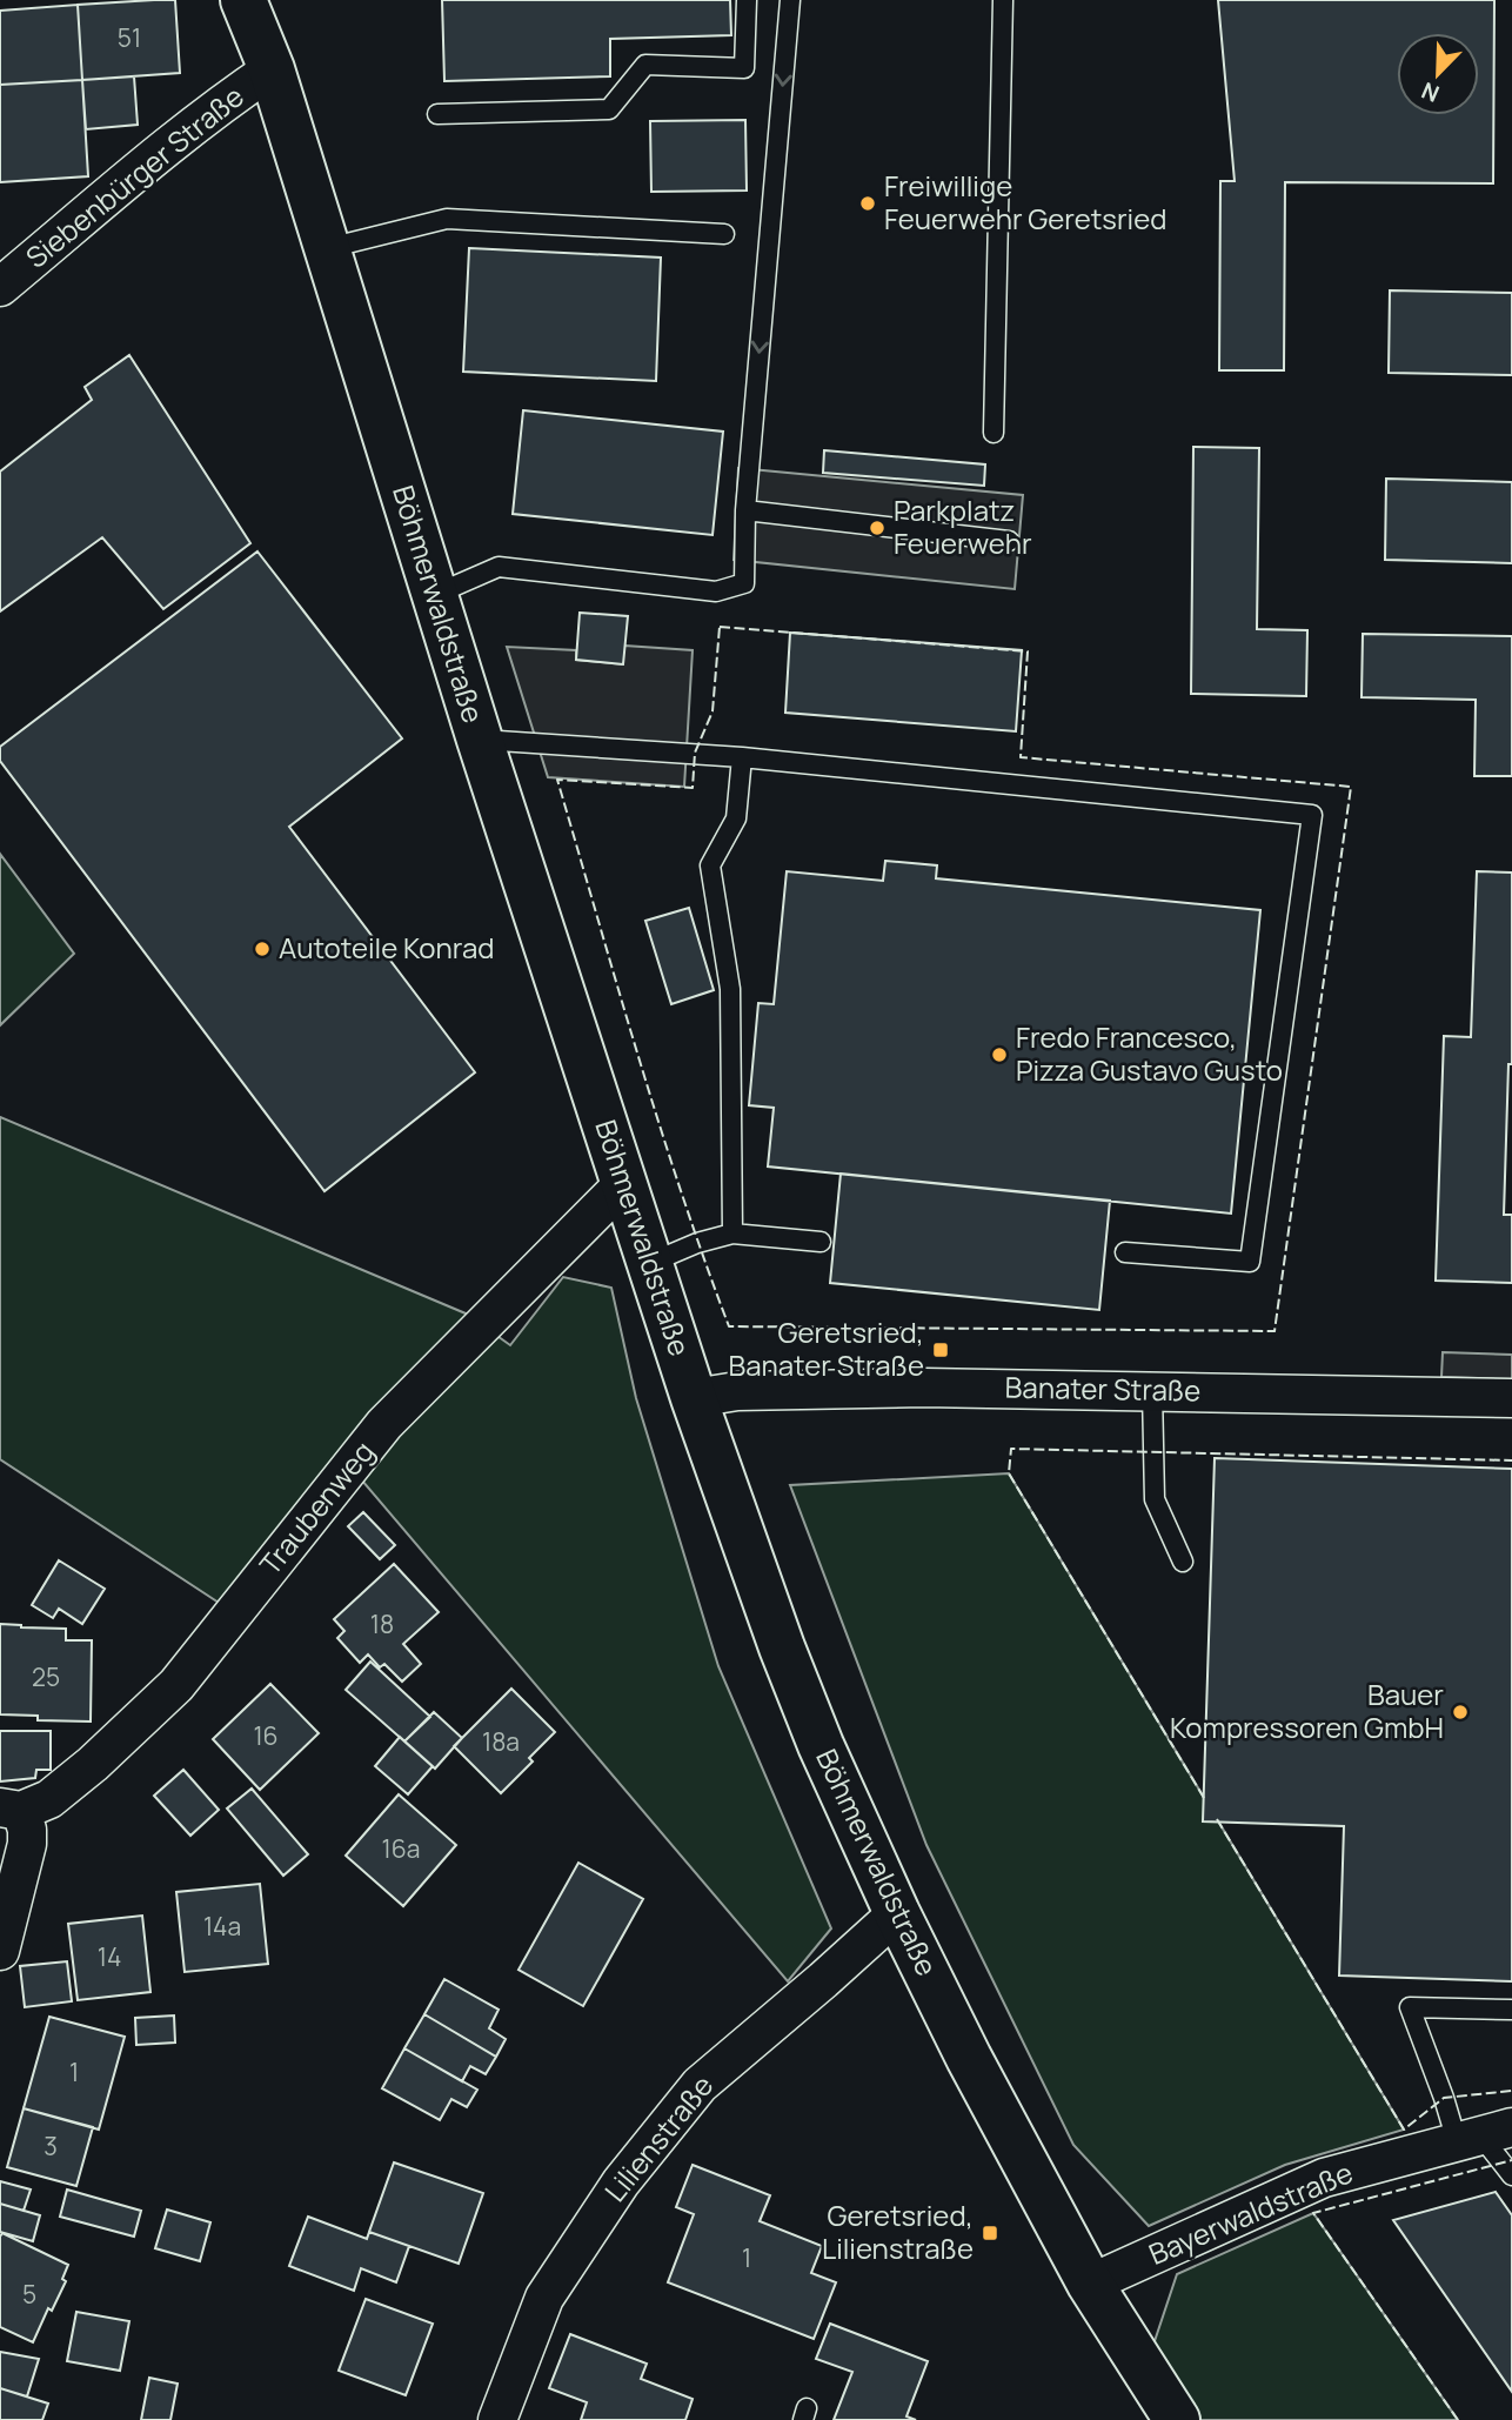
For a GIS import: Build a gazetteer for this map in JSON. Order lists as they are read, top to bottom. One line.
{"streets":{"street":["Siebenbürger Straße","Böhmerwaldstraße","Banater Straße","Traubenweg","Lilienstraße","Bayerwaldstraße"]},"crossings":[["Siebenbürger Straße","Böhmerwaldstraße"],["Böhmerwaldstraße","Banater Straße"],["Böhmerwaldstraße","Traubenweg"],["Böhmerwaldstraße","Lilienstraße"],["Böhmerwaldstraße","Bayerwaldstraße"]],"places":{"other":["Freiwillige Feuerwehr Geretsried","Parkplatz Feuerwehr","Autoteile Konrad","Fredo Francesco, Pizza Gustavo Gusto","Bauer Kompressoren GmbH"],"transit":["Geretsried, Banater Straße","Geretsried, Lilienstraße"]},"house_numbers":["51","18","25","16","18a","16a","14a","14","1","3","1","5"],"north":"bottom left"}
